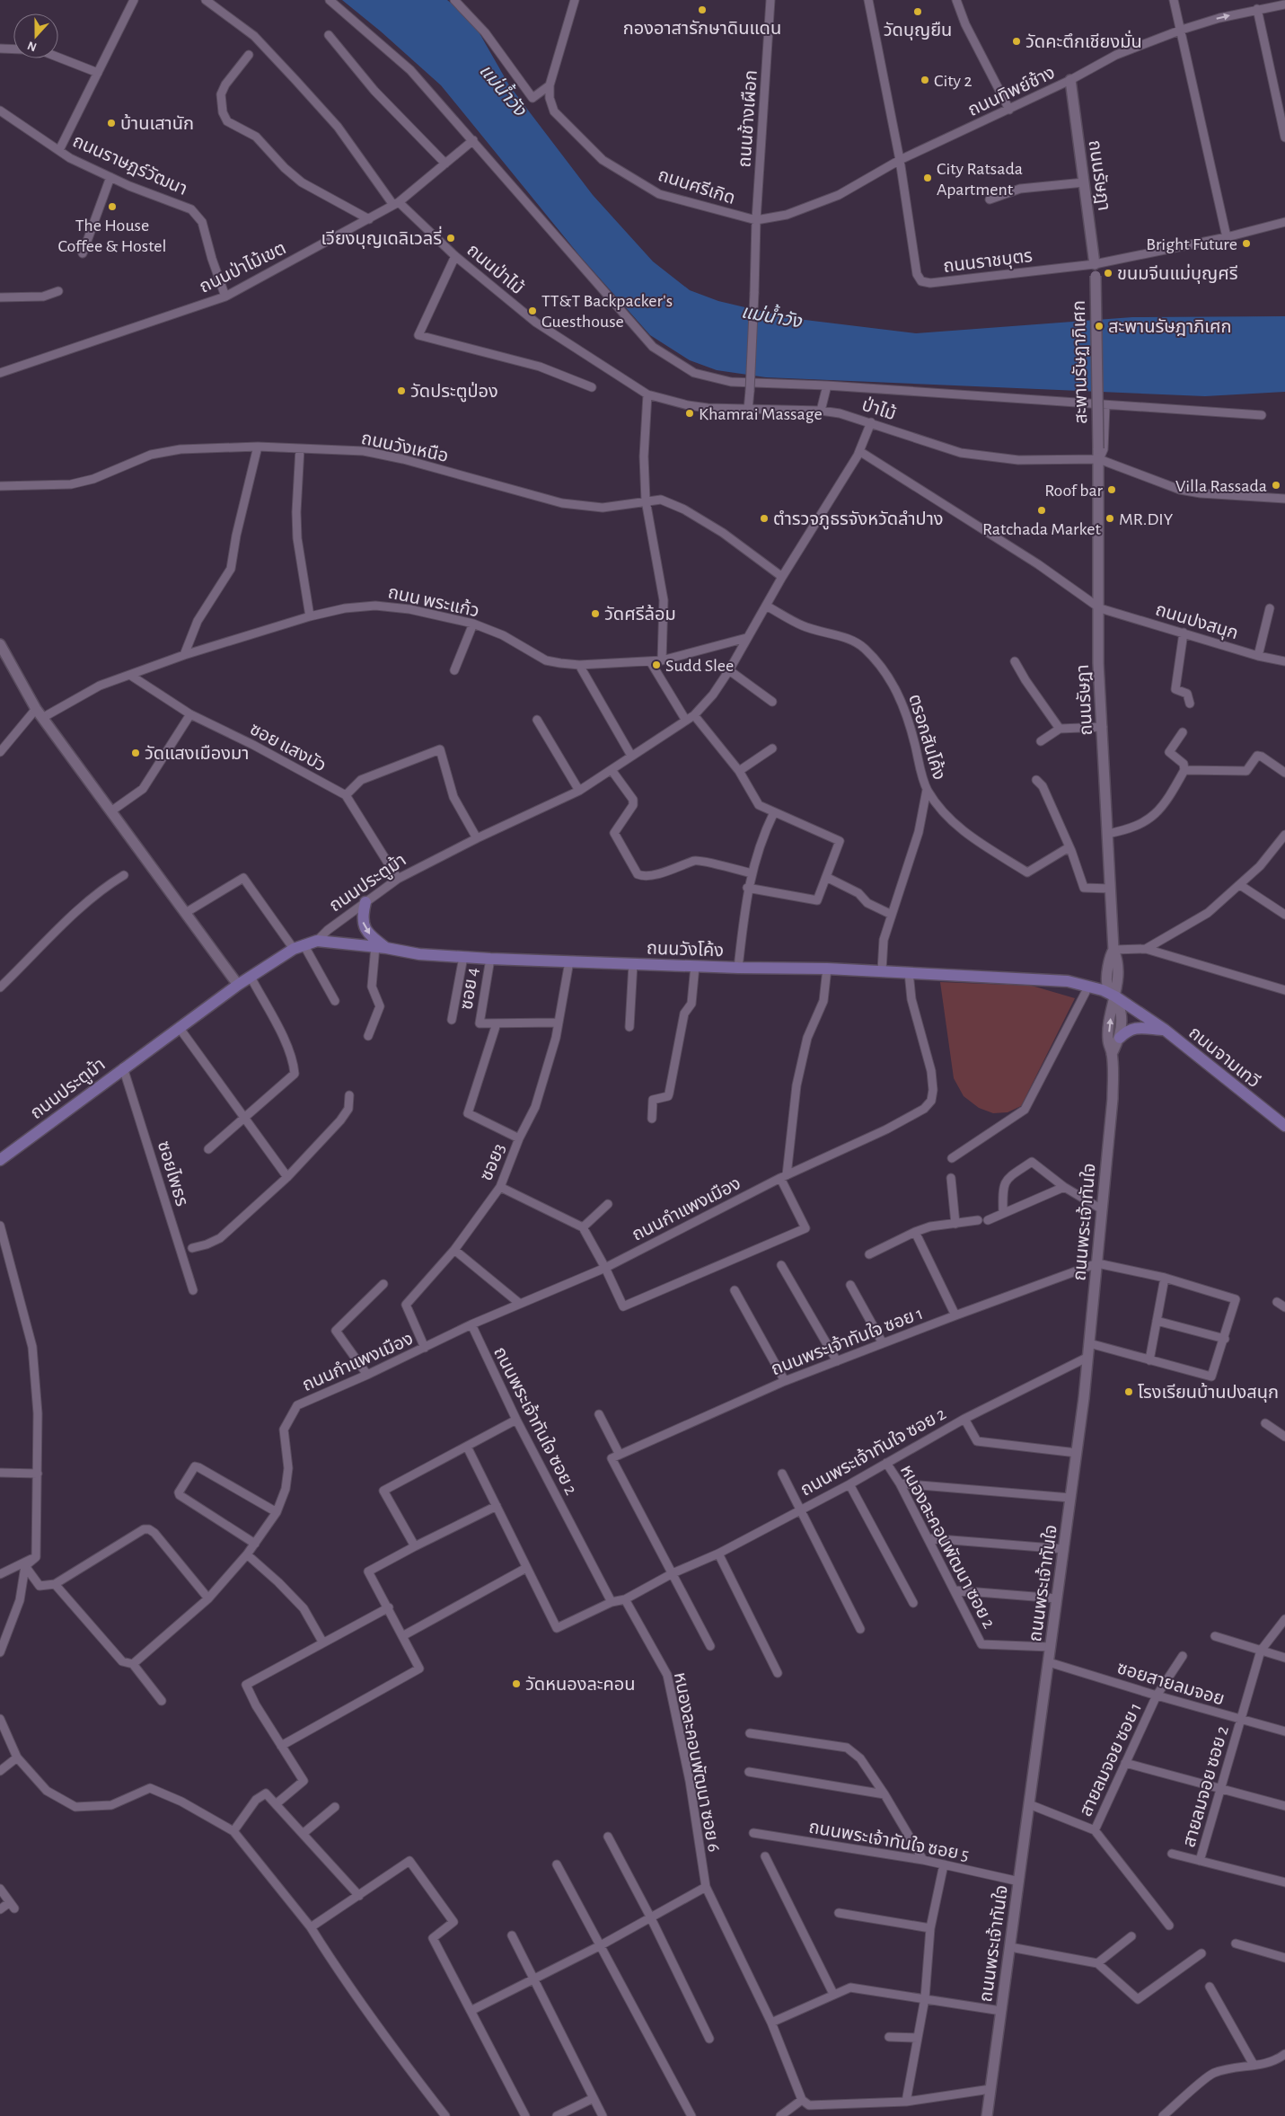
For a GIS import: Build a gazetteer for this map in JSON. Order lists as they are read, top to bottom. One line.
{"streets":{"main road":["ถนนประตูม้า","ถนนวังโค้ง","ถนนจามเทวี"],"street":["ถนนทิพย์ช้าง","ถนนช้างเผือก","ถนนราษฎร์วัฒนา","ถนนรัษฎา","ถนนศรีเกิด","ถนนราชบุตร","ถนนป่าไม้เขต","ถนนป่าไม้","สะพานรัษฏาภิเศก","ป่าไม้","ถนนวังเหนือ","ถนน พระแก้ว","ถนนปงสนุก","ตรอกสันโค้ง","ซอย แสงบัว","ซอย 4","ซอย3","ซอยไพธร","ถนนกำแพงเมือง","ถนนพระเจ้าทันใจ","ถนนพระเจ้าทันใจ ซอย 1","ถนนพระเจ้าทันใจ ซอย 2","หนองละคอนพัฒนา ซอย 2","ซอยสายลมจอย","สายลมจอย ซอย 1","หนองละคอนพัฒนา ซอย 6","สายลมจอย ซอย 2","ถนนพระเจ้าทันใจ ซอย 5"]},"crossings":[["ถนนทิพย์ช้าง","ถนนช้างเผือก"],["ถนนทิพย์ช้าง","ถนนรัษฎา"],["ถนนทิพย์ช้าง","ถนนศรีเกิด"],["ถนนทิพย์ช้าง","ถนนราชบุตร"],["ถนนช้างเผือก","ถนนศรีเกิด"],["ถนนช้างเผือก","ป่าไม้"],["ถนนราษฎร์วัฒนา","ถนนป่าไม้เขต"],["ถนนรัษฎา","ถนนราชบุตร"],["ถนนรัษฎา","สะพานรัษฏาภิเศก"],["ถนนรัษฎา","ป่าไม้"],["ถนนรัษฎา","ถนนปงสนุก"],["ถนนรัษฎา","ถนนวังโค้ง"],["ถนนรัษฎา","ถนนจามเทวี"],["ถนนรัษฎา","ถนนพระเจ้าทันใจ"],["ถนนป่าไม้เขต","ถนนป่าไม้"],["ถนนป่าไม้","ป่าไม้"],["สะพานรัษฏาภิเศก","ป่าไม้"],["ป่าไม้","ถนนประตูม้า"],["ถนนวังเหนือ","ถนนประตูม้า"],["ถนน พระแก้ว","ซอย แสงบัว"],["ถนน พระแก้ว","ถนนประตูม้า"],["ถนนปงสนุก","ถนนประตูม้า"],["ตรอกสันโค้ง","ถนนประตูม้า"],["ซอย แสงบัว","ถนนประตูม้า"],["ถนนประตูม้า","ถนนวังโค้ง"],["ถนนประตูม้า","ซอยไพธร"],["ถนนวังโค้ง","ซอย 4"],["ถนนวังโค้ง","ถนนจามเทวี"],["ถนนวังโค้ง","ซอย3"],["ถนนวังโค้ง","ถนนกำแพงเมือง"],["ถนนวังโค้ง","ถนนพระเจ้าทันใจ"],["ถนนจามเทวี","ถนนพระเจ้าทันใจ"],["ซอย3","ถนนกำแพงเมือง"],["ถนนกำแพงเมือง","ถนนพระเจ้าทันใจ ซอย 2"],["ถนนพระเจ้าทันใจ","ถนนพระเจ้าทันใจ ซอย 1"],["ถนนพระเจ้าทันใจ","ถนนพระเจ้าทันใจ ซอย 2"],["ถนนพระเจ้าทันใจ","หนองละคอนพัฒนา ซอย 2"],["ถนนพระเจ้าทันใจ","ซอยสายลมจอย"],["ถนนพระเจ้าทันใจ","ถนนพระเจ้าทันใจ ซอย 5"],["ถนนพระเจ้าทันใจ ซอย 2","หนองละคอนพัฒนา ซอย 2"],["ถนนพระเจ้าทันใจ ซอย 2","หนองละคอนพัฒนา ซอย 6"],["ซอยสายลมจอย","สายลมจอย ซอย 1"],["ซอยสายลมจอย","สายลมจอย ซอย 2"]],"water":["แม่น้ำวัง"],"places":["กองอาสารักษาดินแดน","วัดบุญยืน","วัดคะตึกเชียงมั่น","City 2","บ้านเสานัก","City Ratsada Apartment","The House Coffee & Hostel","เวียงบุญเดลิเวลรี่","Bright Future","ขนมจีนแม่บุญศรี","TT&T Backpacker's Guesthouse","สะพานรัษฎาภิเศก","วัดประตูป่อง","Khamrai Massage","Villa Rassada","Roof bar","Ratchada Market","ตำรวจภูธรจังหวัดลำปาง","MR.DIY","วัดศรีล้อม","Sudd Slee","วัดแสงเมืองมา","โรงเรียนบ้านปงสนุก","วัดหนองละคอน"],"north":"bottom"}
